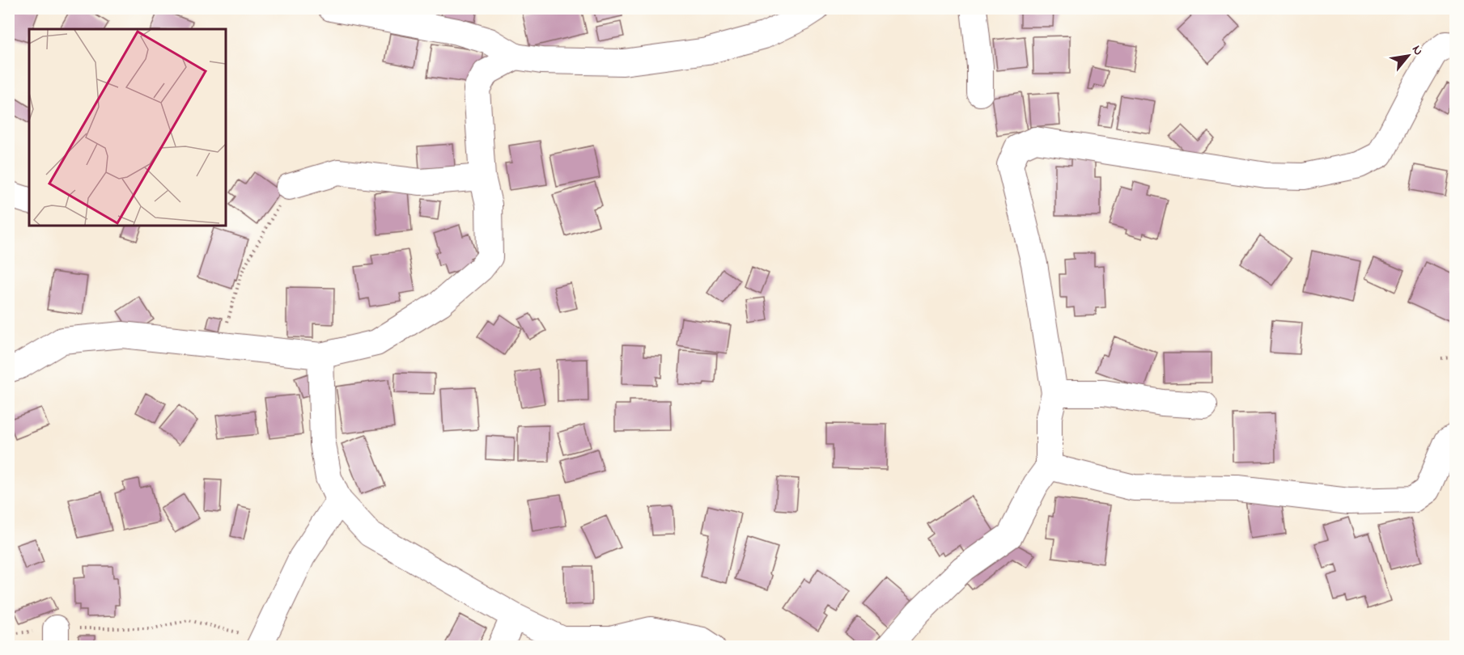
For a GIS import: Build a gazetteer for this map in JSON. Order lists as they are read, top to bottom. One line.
{"north":"top right"}
